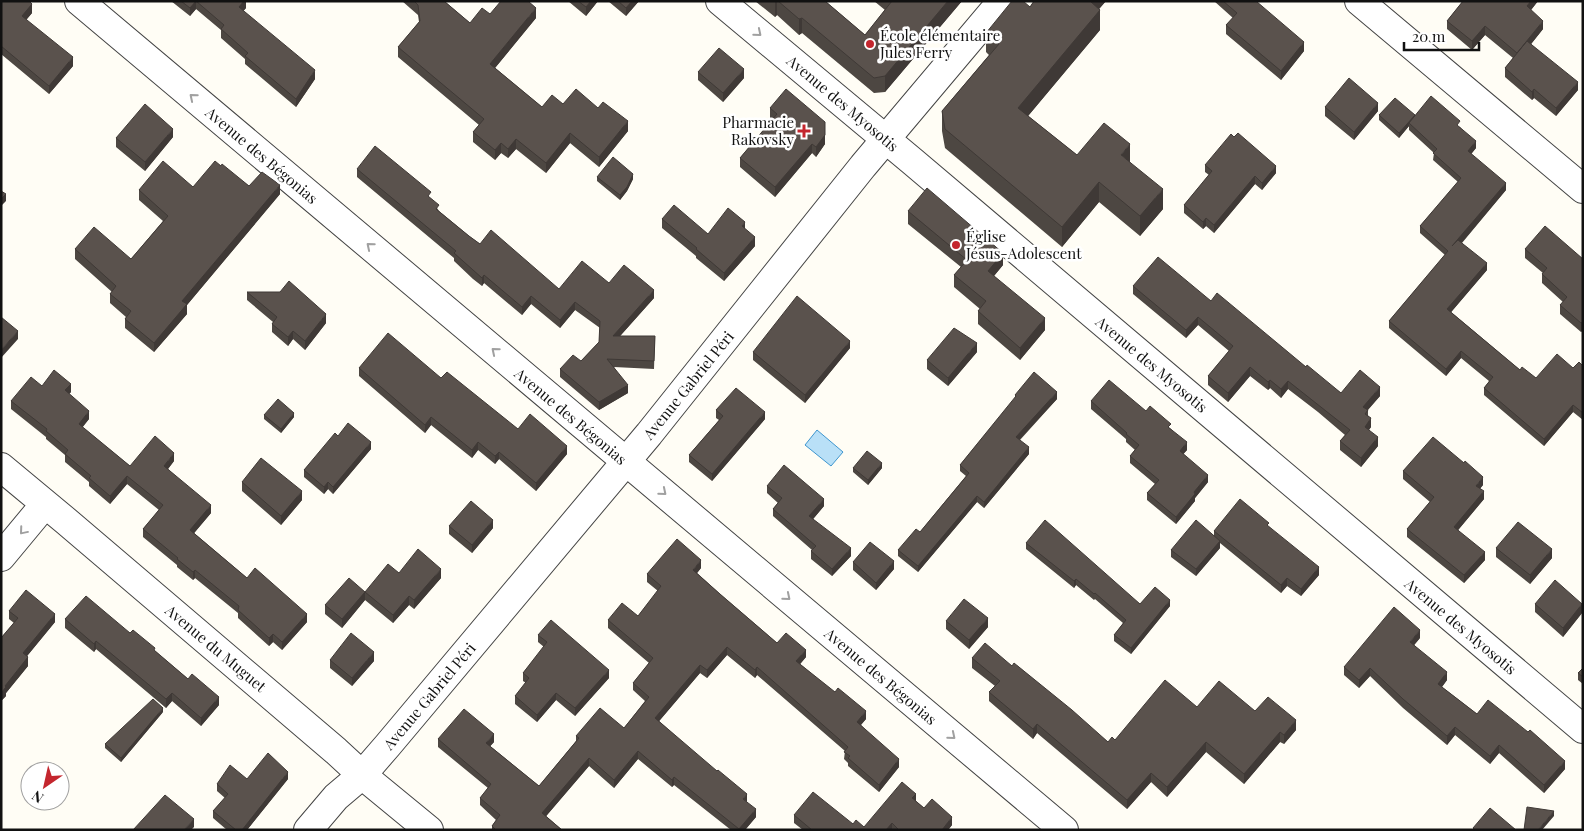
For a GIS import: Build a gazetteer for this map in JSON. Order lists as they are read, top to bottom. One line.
{"streets":{"street":["Avenue des Myosotis","Avenue des Bégonias","Avenue Gabriel Péri","Avenue du Muguet"]},"crossings":[["Avenue des Myosotis","Avenue Gabriel Péri"],["Avenue des Bégonias","Avenue Gabriel Péri"],["Avenue Gabriel Péri","Avenue du Muguet"]],"places":{"other":["École élémentaire Jules Ferry","Église Jésus-Adolescent"],"health":["Pharmacie Rakovsky"]},"scale_bar":"20 m","north":"bottom left"}
